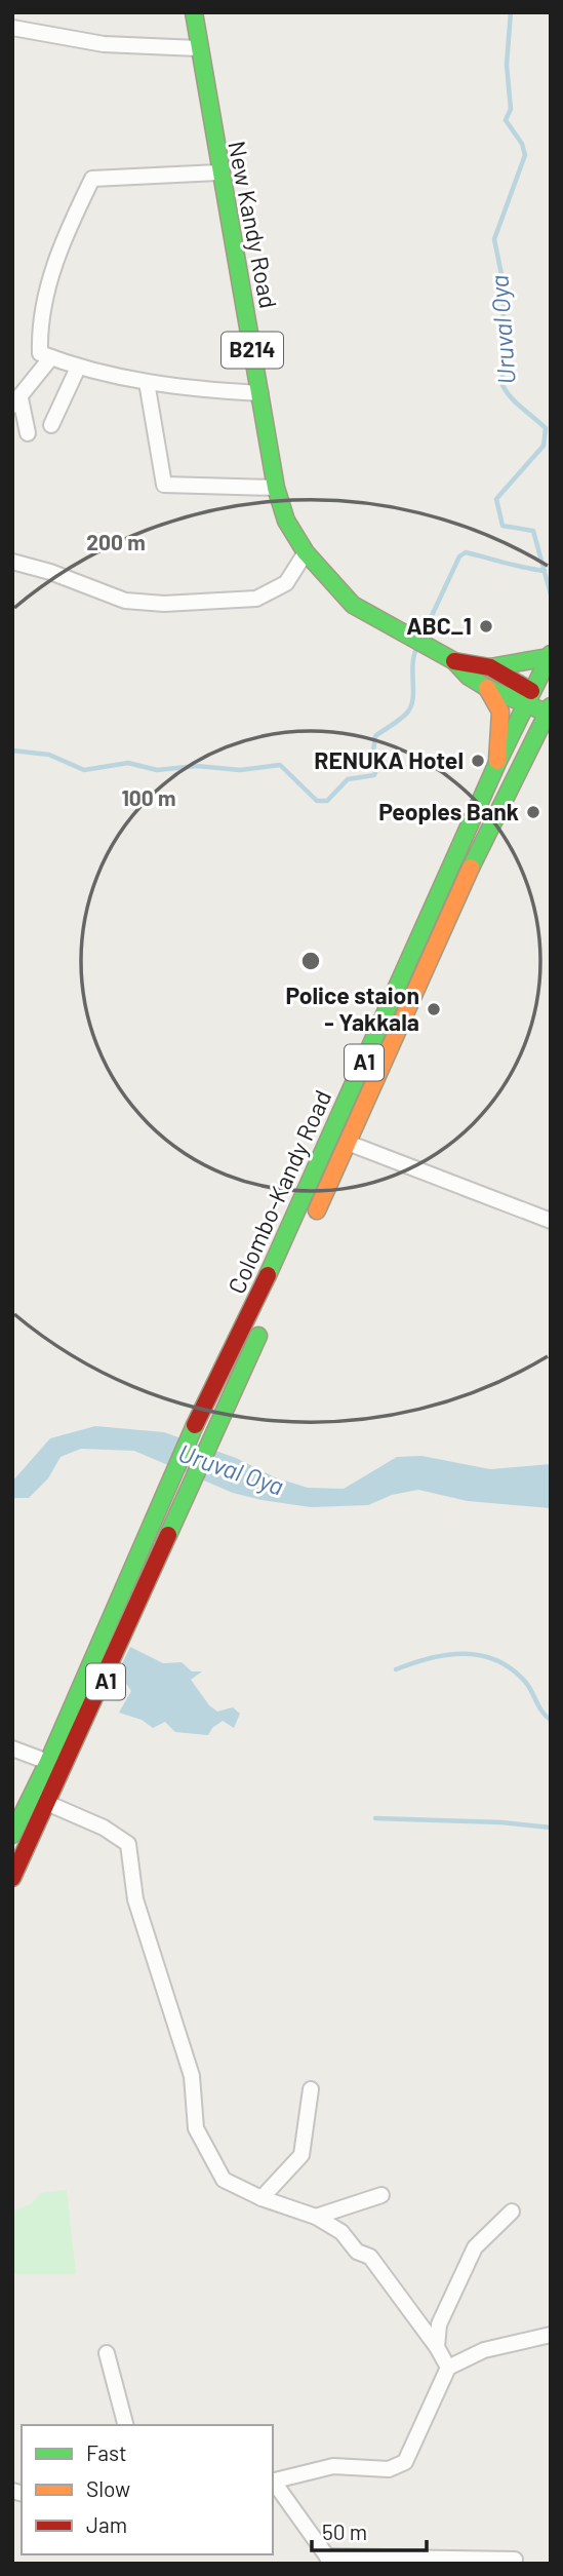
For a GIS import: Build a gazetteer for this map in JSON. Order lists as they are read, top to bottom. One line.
{"streets":{"main road":["New Kandy Road","B214","A1","Colombo-Kandy Road"]},"crossings":[["New Kandy Road","Colombo-Kandy Road"],["A1","Colombo-Kandy Road"]],"water":["Uruval Oya"],"places":["ABC_1","RENUKA Hotel","Peoples Bank","Police staion - Yakkala"],"legend":["Fast","Slow","Jam"],"scale_bar":"50 m","rings":["200 m","100 m"]}
